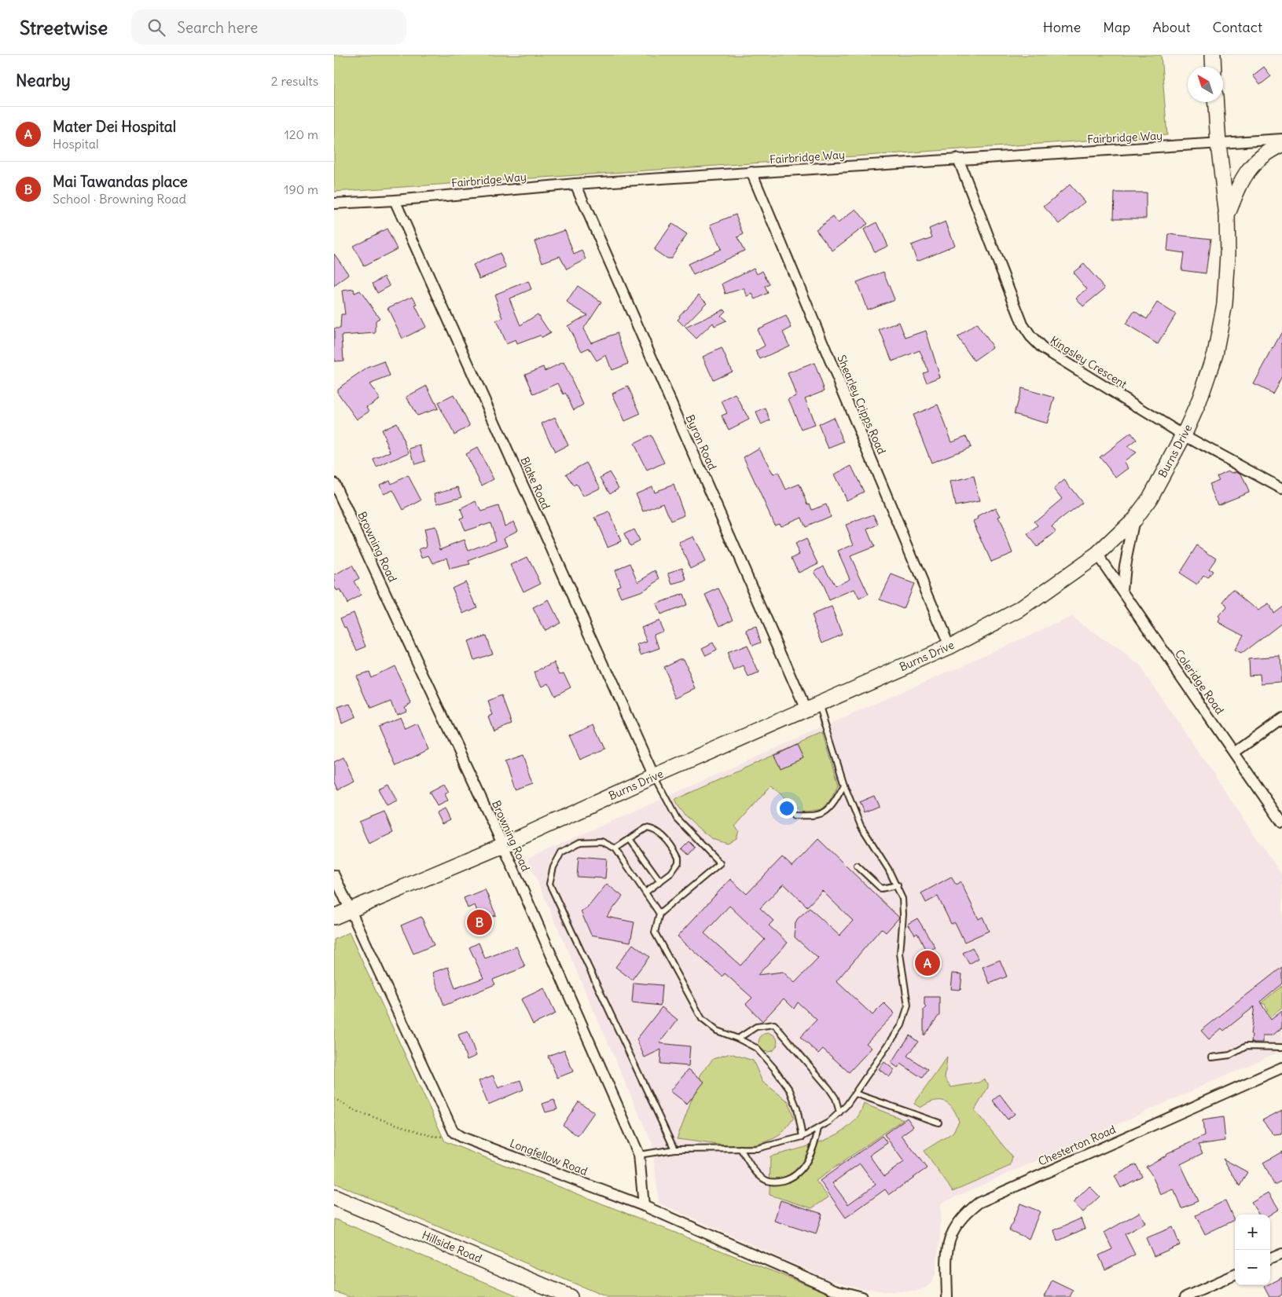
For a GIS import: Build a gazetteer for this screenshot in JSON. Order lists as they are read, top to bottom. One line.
{"streets":{"main road":["Burns Drive","Hillside Road"],"street":["Fairbridge Way","Kingsley Crescent","Shearley Cripps Road","Byron Road","Blake Road","Browning Road","Coleridge Road","Chesterton Road","Longfellow Road"]},"crossings":[["Fairbridge Way","Kingsley Crescent"],["Fairbridge Way","Shearley Cripps Road"],["Fairbridge Way","Byron Road"],["Fairbridge Way","Burns Drive"],["Fairbridge Way","Blake Road"],["Kingsley Crescent","Burns Drive"],["Shearley Cripps Road","Burns Drive"],["Byron Road","Burns Drive"],["Burns Drive","Blake Road"],["Burns Drive","Browning Road"],["Burns Drive","Coleridge Road"],["Burns Drive","Longfellow Road"],["Browning Road","Longfellow Road"]],"north":"top left","page":{"header":"Streetwise","search":"Search here","nav":["Home","Map","About","Contact"],"heading":["Nearby","2 results"],"list":[{"mark":"A","name":"Mater Dei Hospital","note":"Hospital","value":"120 m"},{"mark":"B","name":"Mai Tawandas place","note":"School · Browning Road","value":"190 m"}],"pins":["B","A"],"map_buttons":["+","−"]}}
